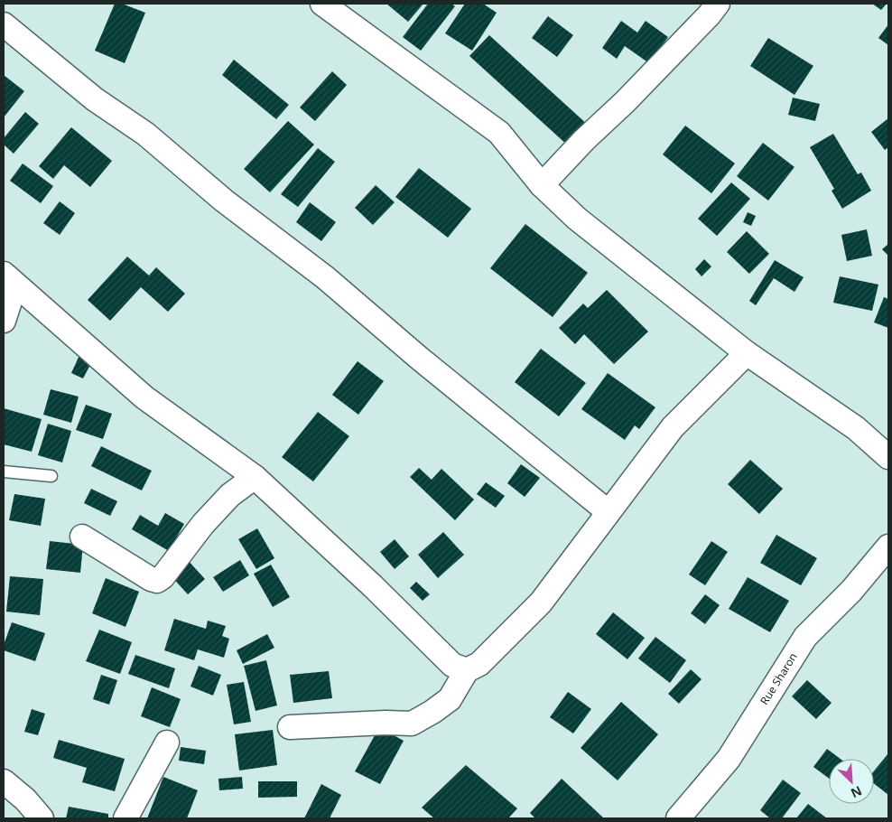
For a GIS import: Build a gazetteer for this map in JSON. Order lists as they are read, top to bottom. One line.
{"streets":{"street":["Rue Sharon"]},"north":"bottom right"}
